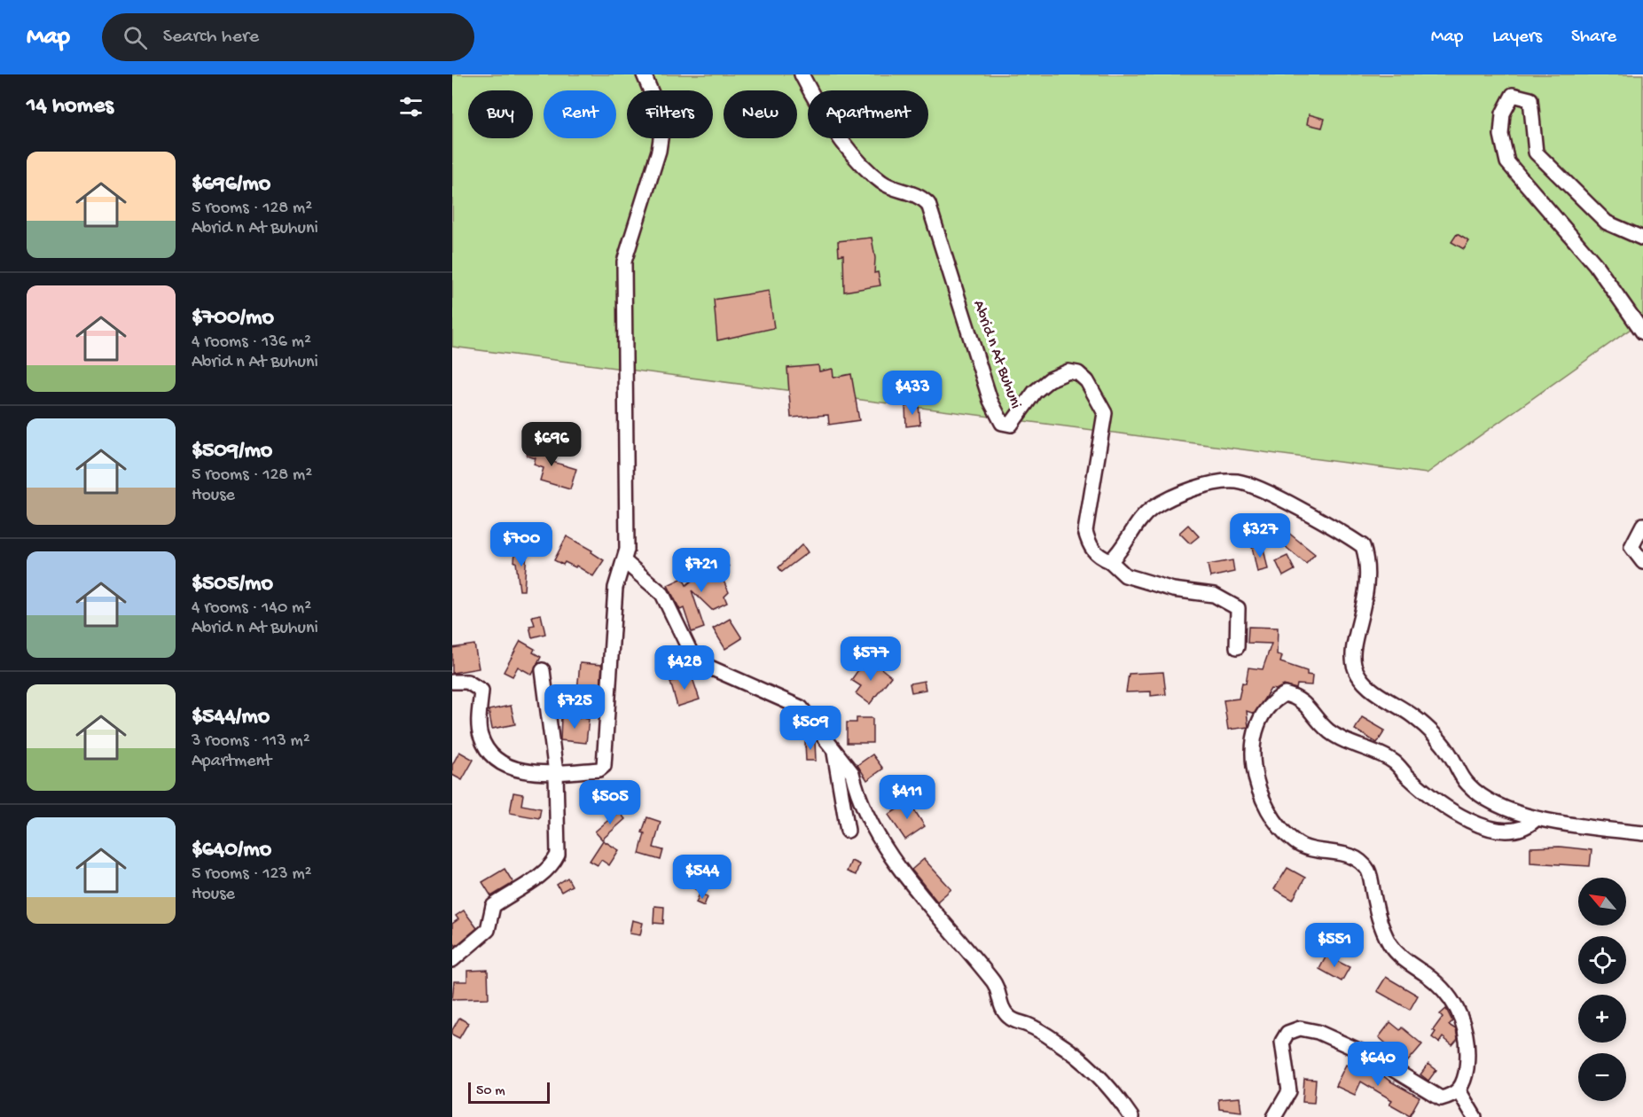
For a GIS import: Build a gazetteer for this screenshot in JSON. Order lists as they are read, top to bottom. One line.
{"streets":{"street":["Abrid n At Buhuni"]},"scale_bar":"50 m","north":"top left","page":{"header":"Map","search":"Search here","nav":["Map","Layers","Share"],"heading":"14 homes","chip":["Buy","Rent","Filters","New","Apartment"],"list":[{"name":"$696/mo","note":"5 rooms · 128 m² · Abrid n At Buhuni"},{"name":"$700/mo","note":"4 rooms · 136 m² · Abrid n At Buhuni"},{"name":"$509/mo","note":"5 rooms · 128 m² · House"},{"name":"$505/mo","note":"4 rooms · 140 m² · Abrid n At Buhuni"},{"name":"$544/mo","note":"3 rooms · 113 m² · Apartment"},{"name":"$640/mo","note":"5 rooms · 123 m² · House"}],"price":["$433","$696","$327","$700","$721","$577","$428","$725","$509","$411","$505","$544","$551","$640"],"map_buttons":["+","−"],"scale":"50 m"}}
